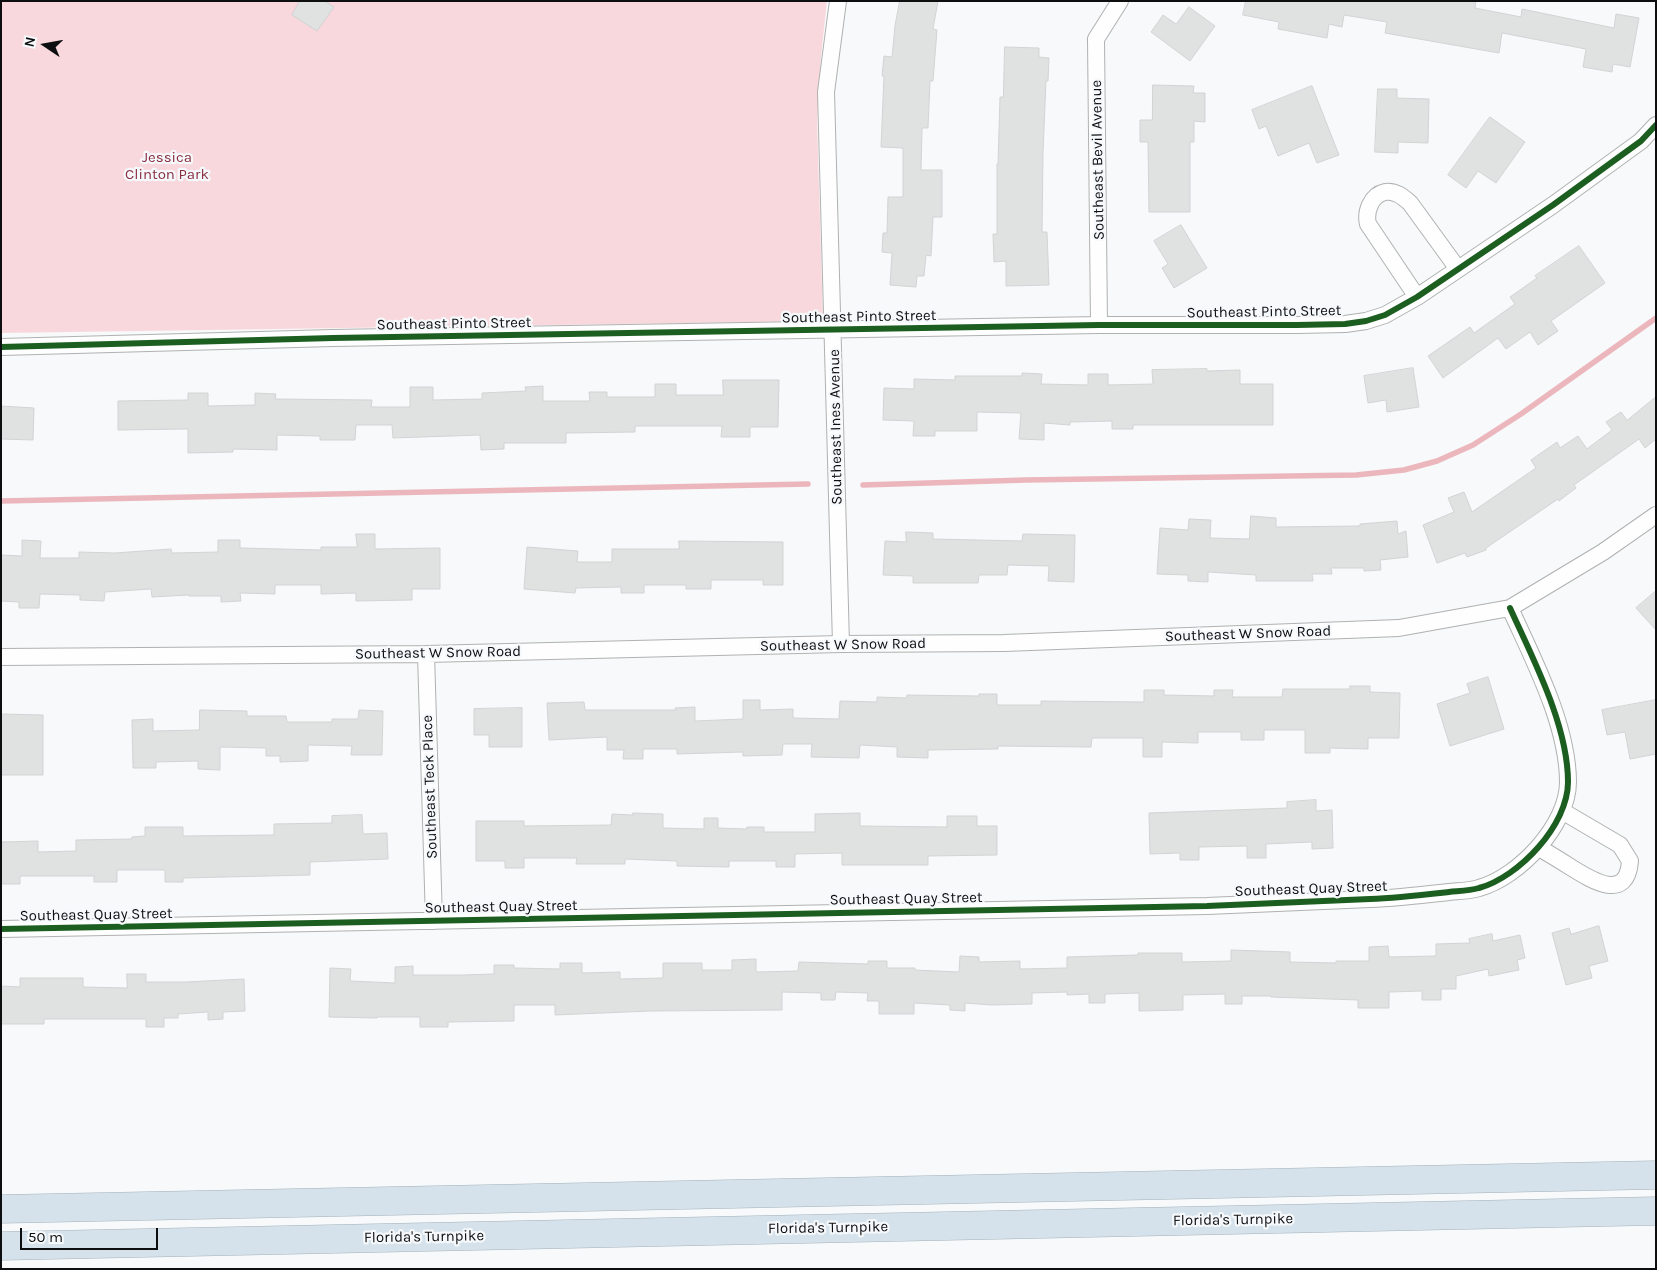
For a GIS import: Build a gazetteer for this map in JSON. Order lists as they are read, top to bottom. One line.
{"streets":{"highway":["Florida's Turnpike"],"street":["Southeast Bevil Avenue","Southeast Pinto Street","Southeast Ines Avenue","Southeast W Snow Road","Southeast Teck Place","Southeast Quay Street"]},"crossings":[["Southeast Bevil Avenue","Southeast Pinto Street"],["Southeast Pinto Street","Southeast Ines Avenue"],["Southeast Ines Avenue","Southeast W Snow Road"],["Southeast W Snow Road","Southeast Teck Place"],["Southeast W Snow Road","Southeast Quay Street"],["Southeast Teck Place","Southeast Quay Street"]],"parks":["Jessica Clinton Park"],"scale_bar":"50 m","north":"left"}
